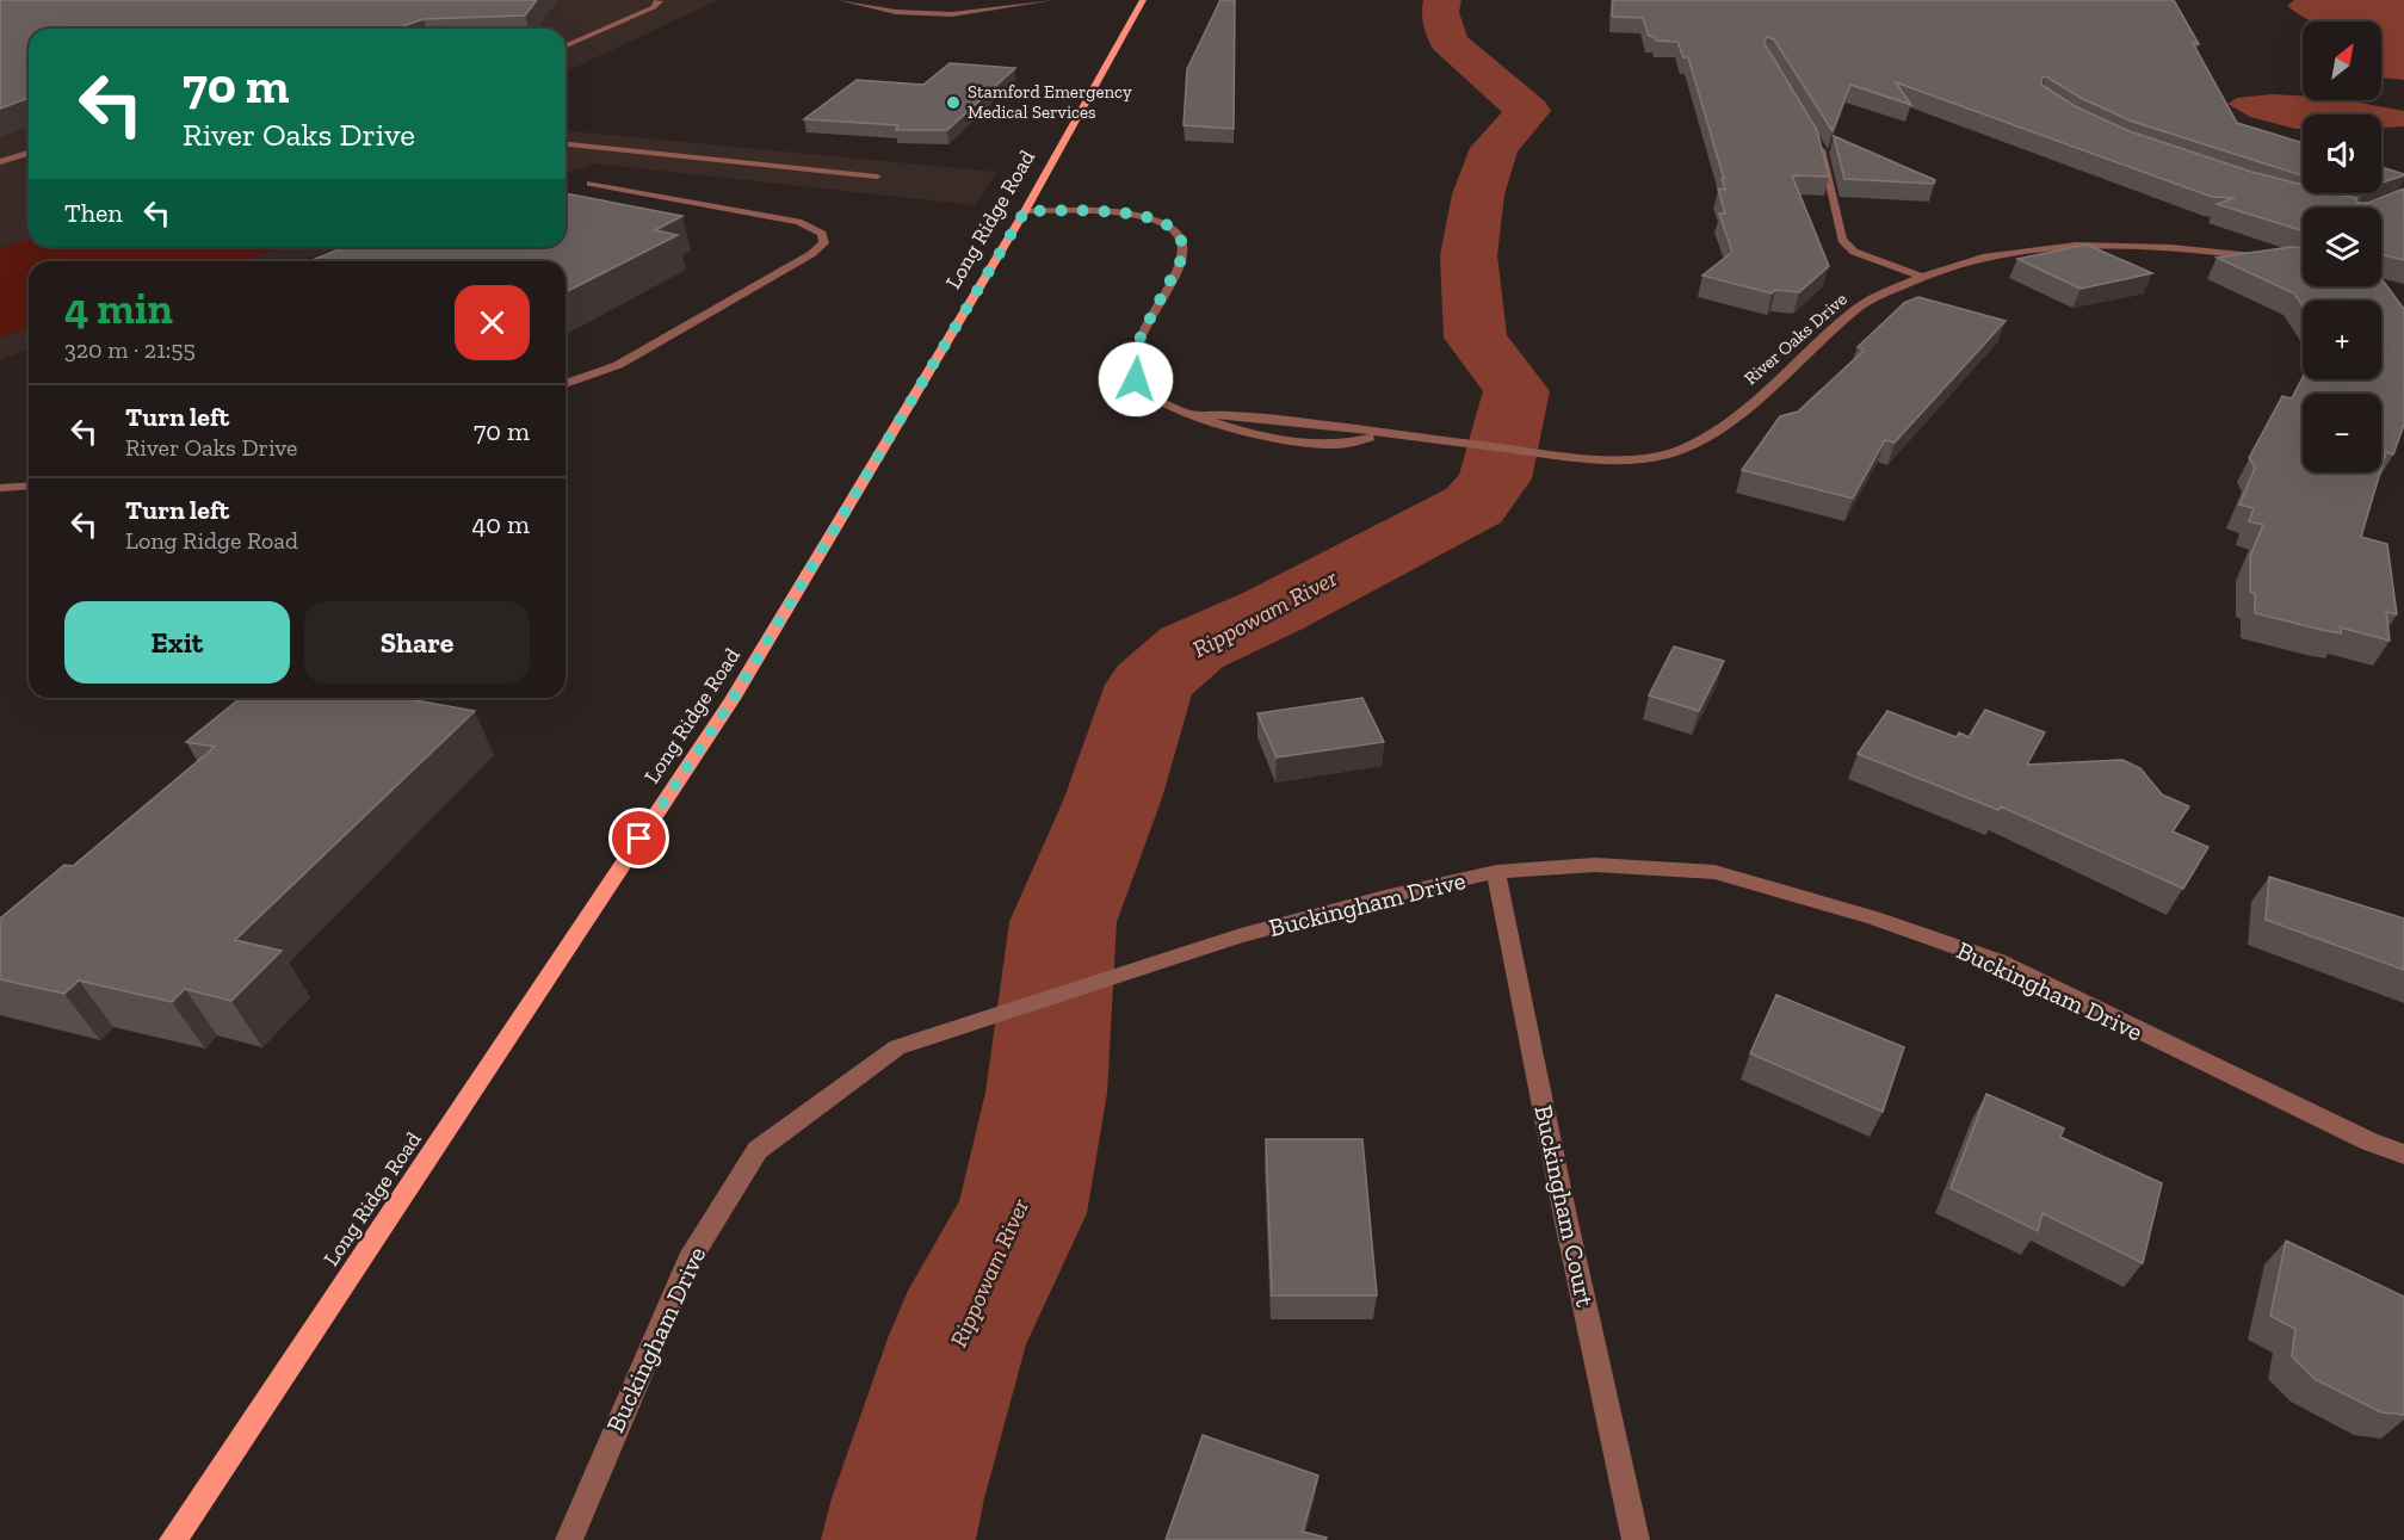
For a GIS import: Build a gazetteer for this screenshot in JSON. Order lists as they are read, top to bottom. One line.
{"streets":{"main road":["Long Ridge Road"],"street":["River Oaks Drive","Buckingham Drive","Buckingham Court"]},"crossings":[["Long Ridge Road","River Oaks Drive"],["Buckingham Drive","Buckingham Court"]],"water":["Rippowam River"],"places":["Stamford Emergency Medical Services"],"north":"top right","page":{"map_buttons":["+","−"],"turn":["70 m","River Oaks Drive"],"then":"Then","heading":["4 min","320 m · 21:55"],"list":[{"name":"Turn left","note":"River Oaks Drive","value":"70 m"},{"name":"Turn left","note":"Long Ridge Road","value":"40 m"}],"buttons":["Exit","Share"]}}
